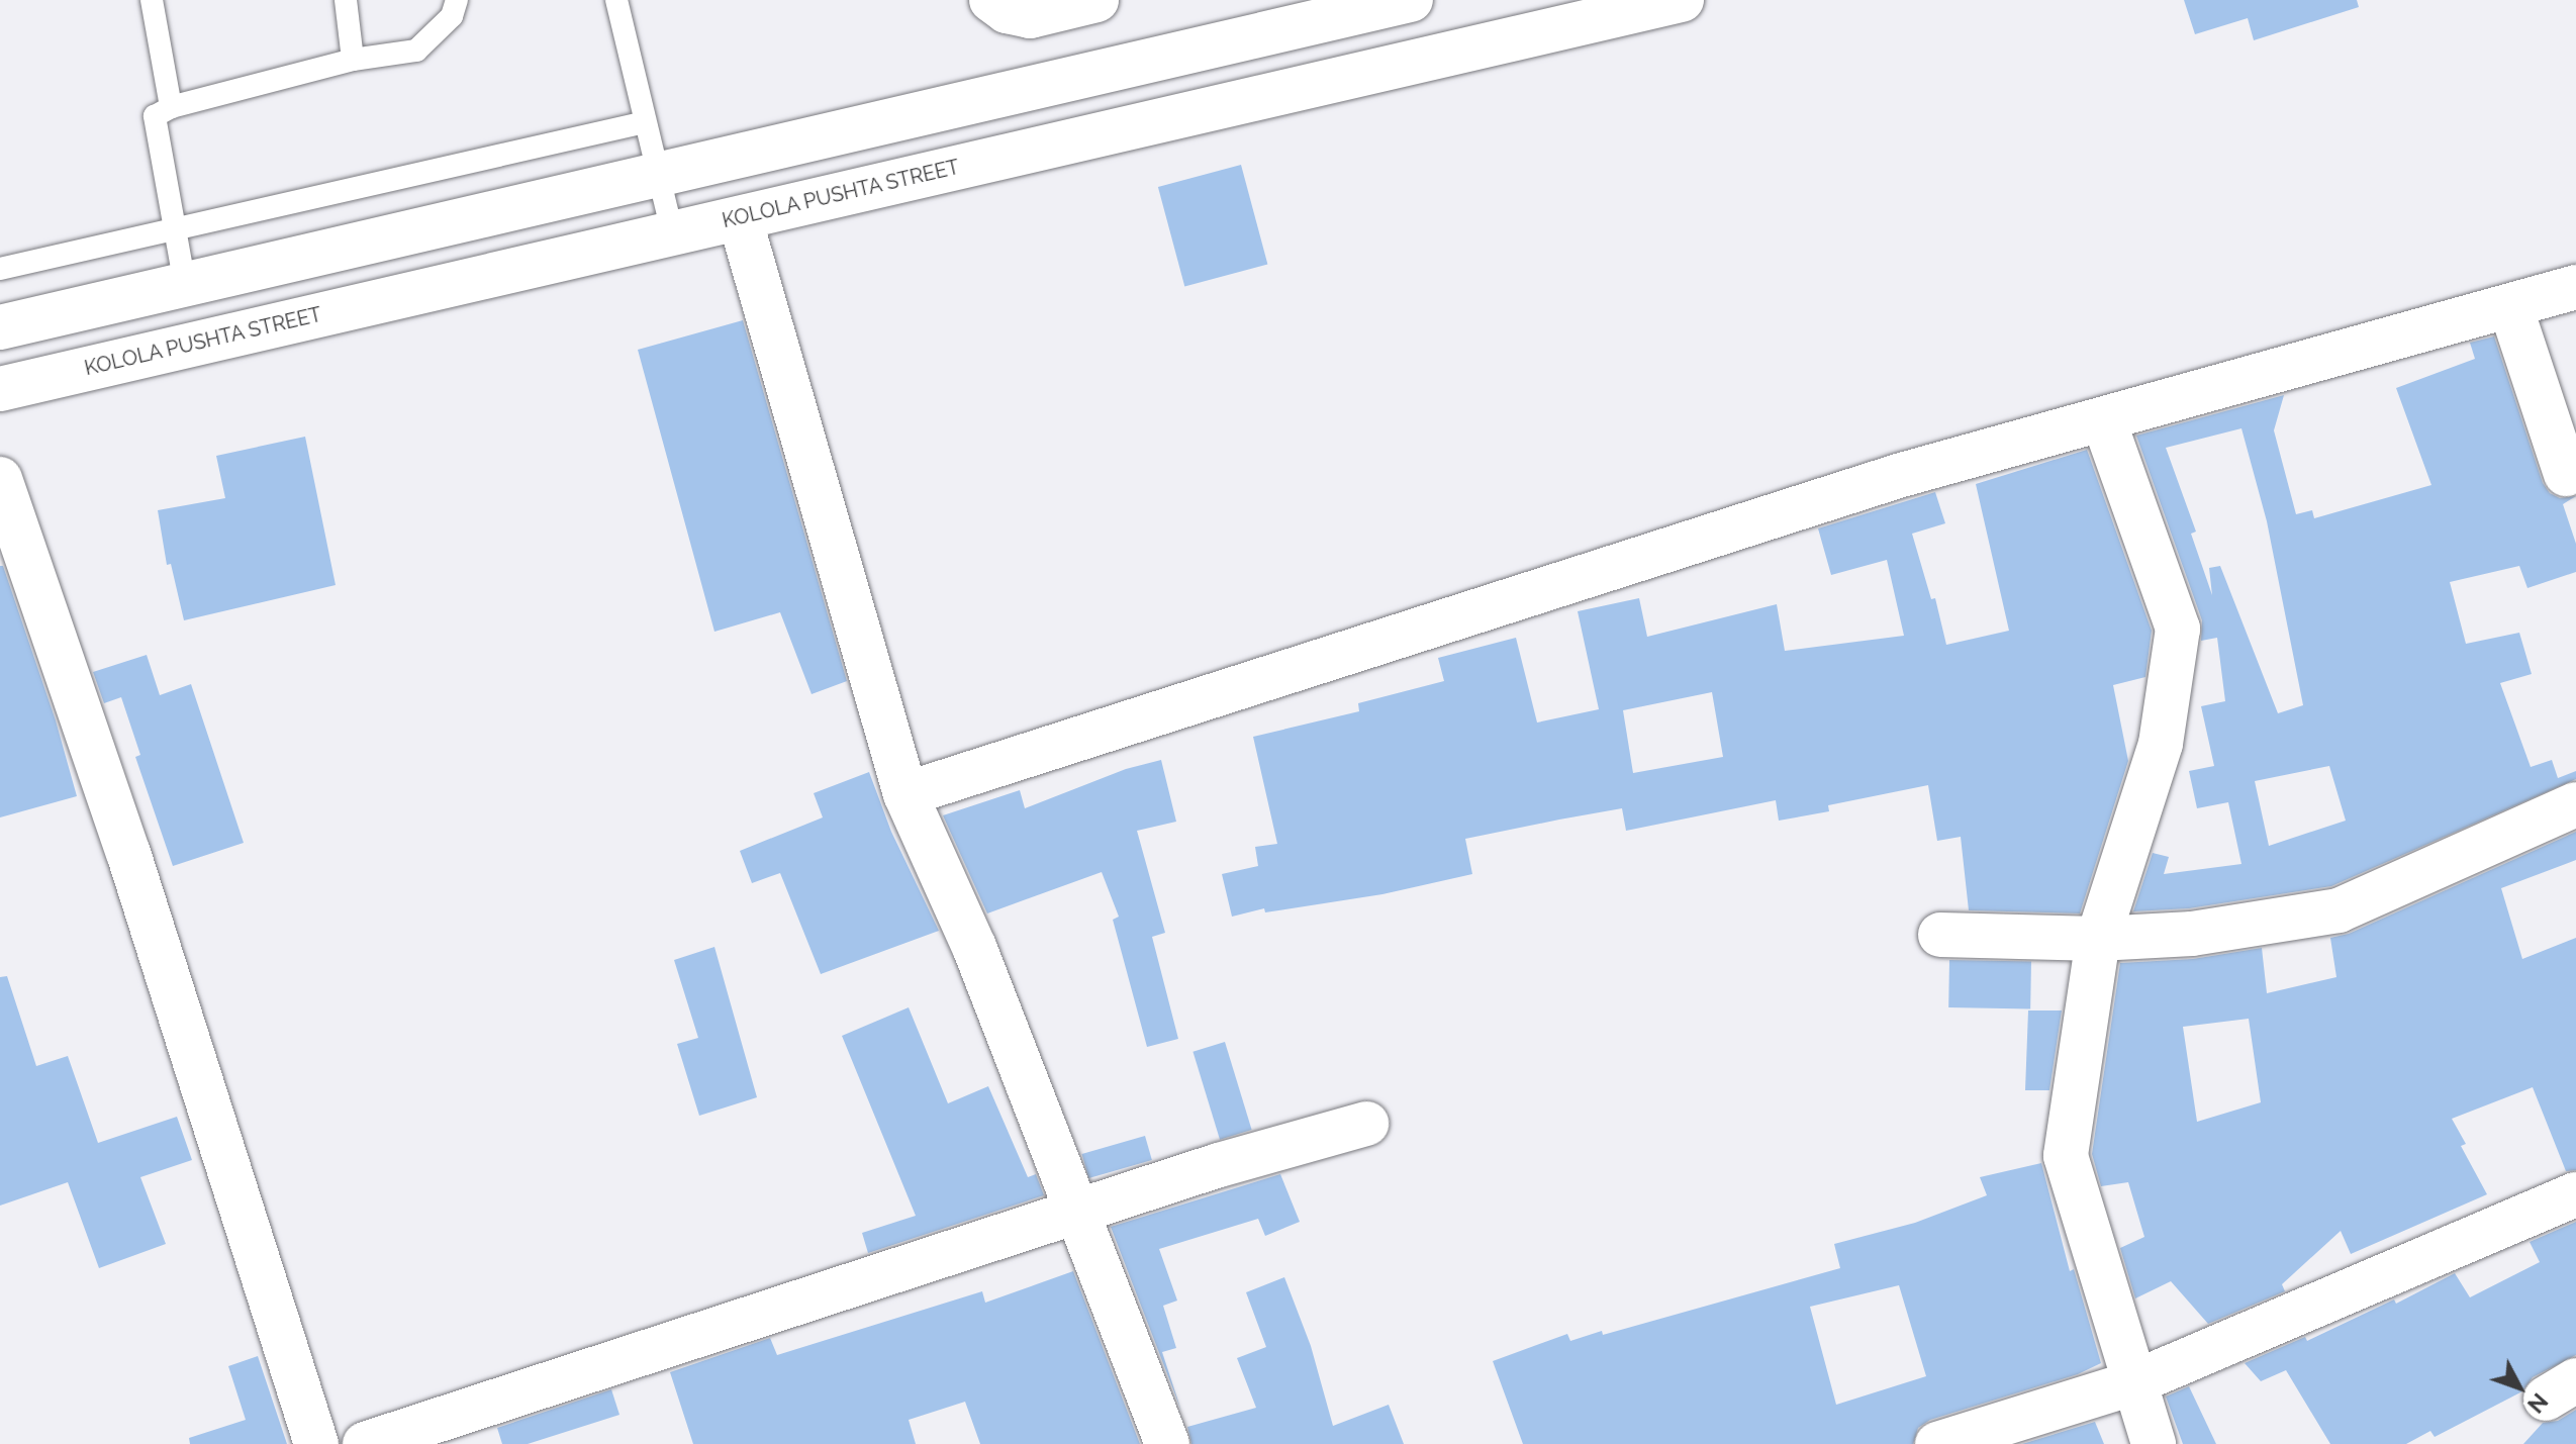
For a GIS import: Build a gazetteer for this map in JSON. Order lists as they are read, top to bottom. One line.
{"streets":{"street":["KOLOLA PUSHTA STREET"]},"north":"bottom right"}
